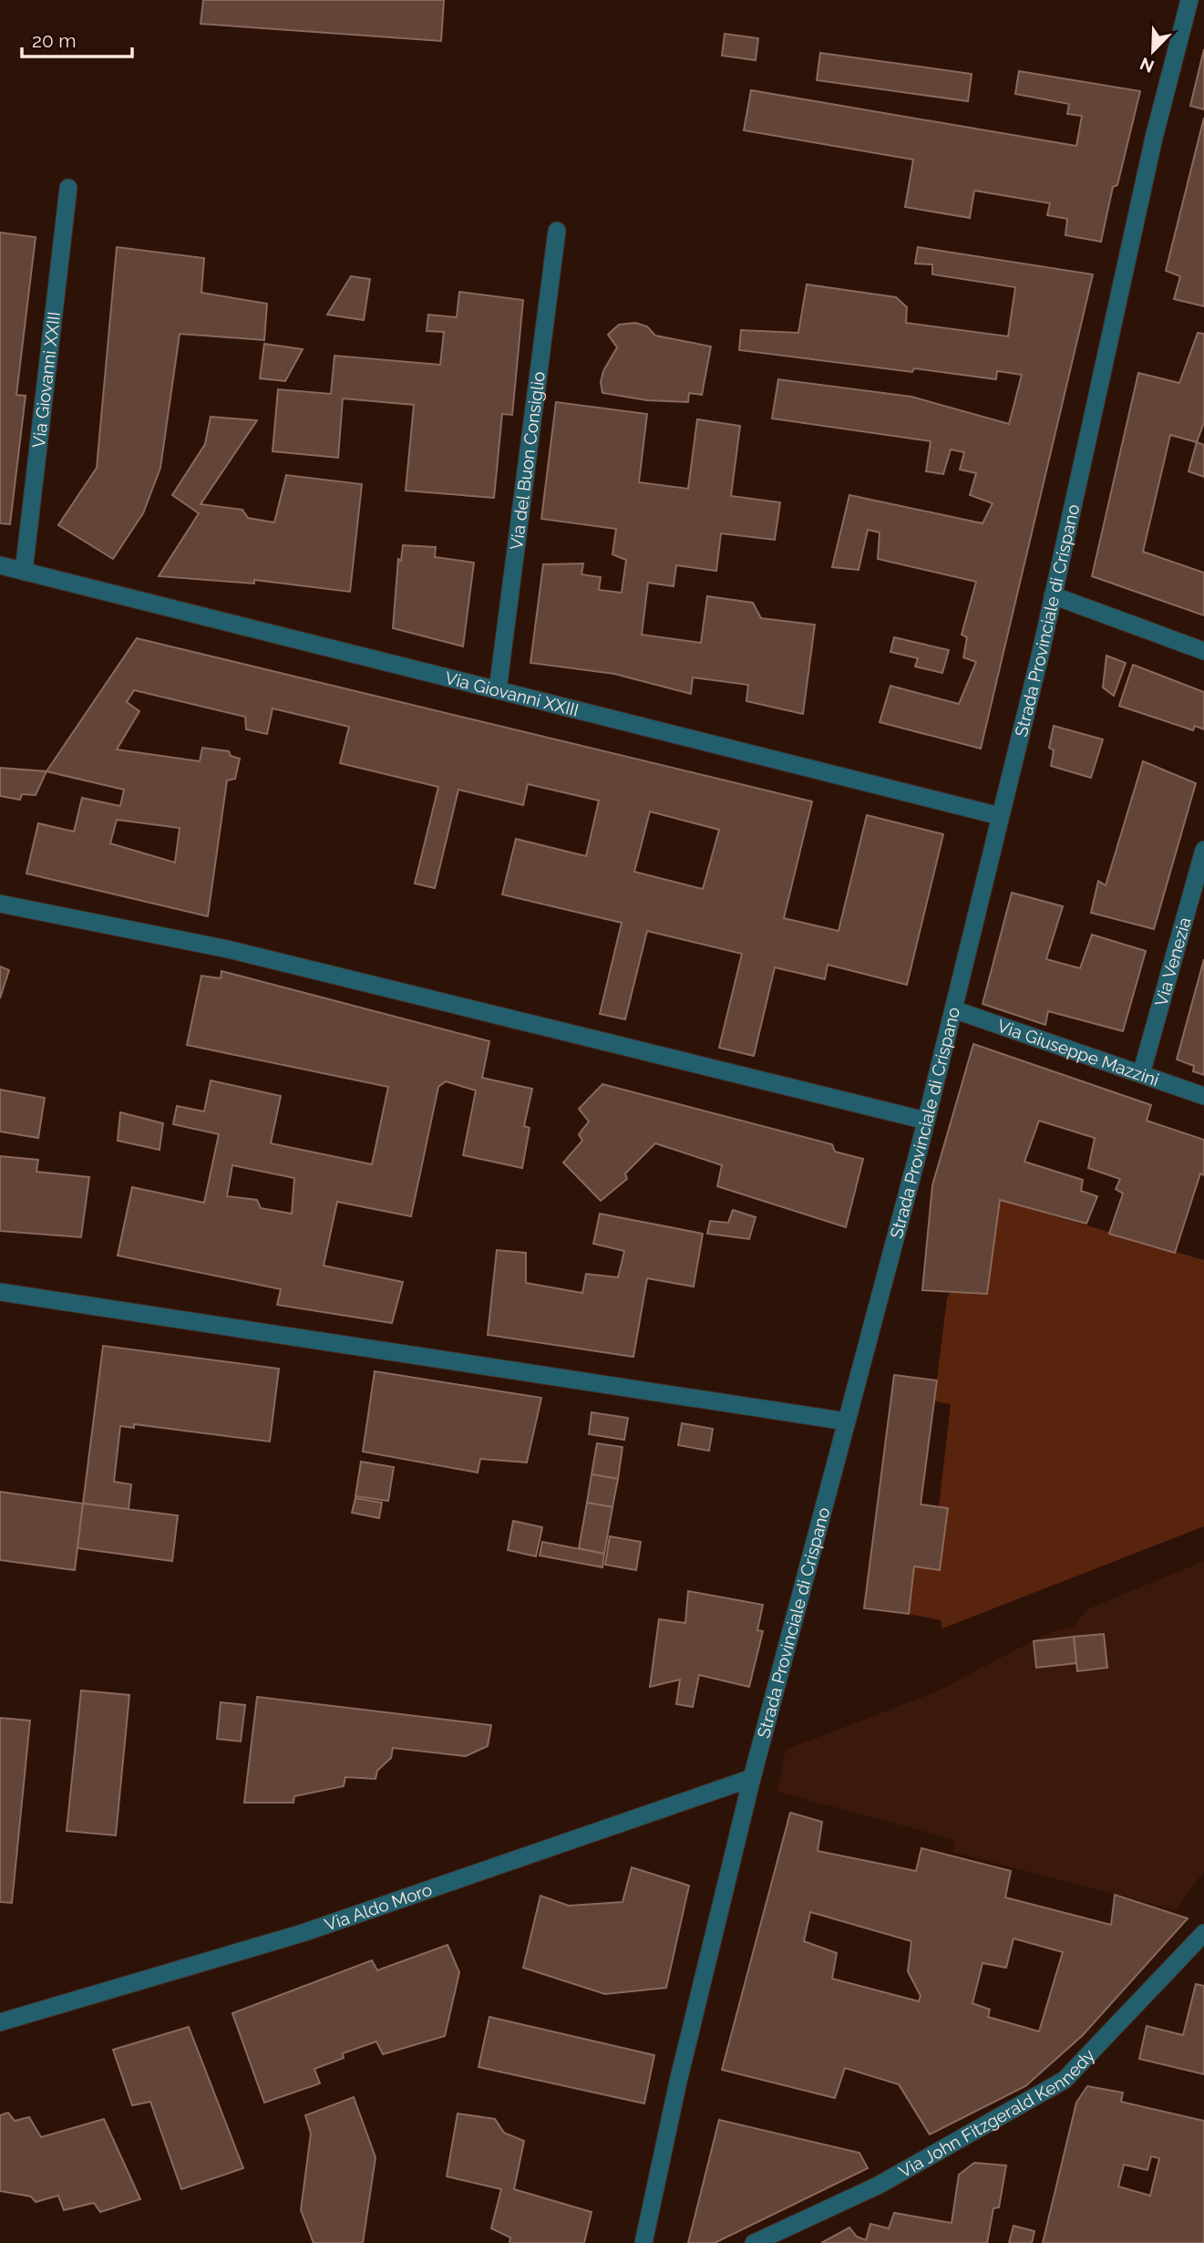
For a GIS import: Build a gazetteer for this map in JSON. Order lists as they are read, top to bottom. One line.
{"streets":{"street":["Via Giovanni XXIII","Via del Buon Consiglio","Strada Provinciale di Crispano","Via Venezia","Via Giuseppe Mazzini","Via Aldo Moro","Via John Fitzgerald Kennedy"]},"crossings":[["Via Giovanni XXIII","Via del Buon Consiglio"],["Via Giovanni XXIII","Strada Provinciale di Crispano"],["Strada Provinciale di Crispano","Via Giuseppe Mazzini"],["Strada Provinciale di Crispano","Via Aldo Moro"],["Via Venezia","Via Giuseppe Mazzini"]],"scale_bar":"20 m","north":"bottom left"}
